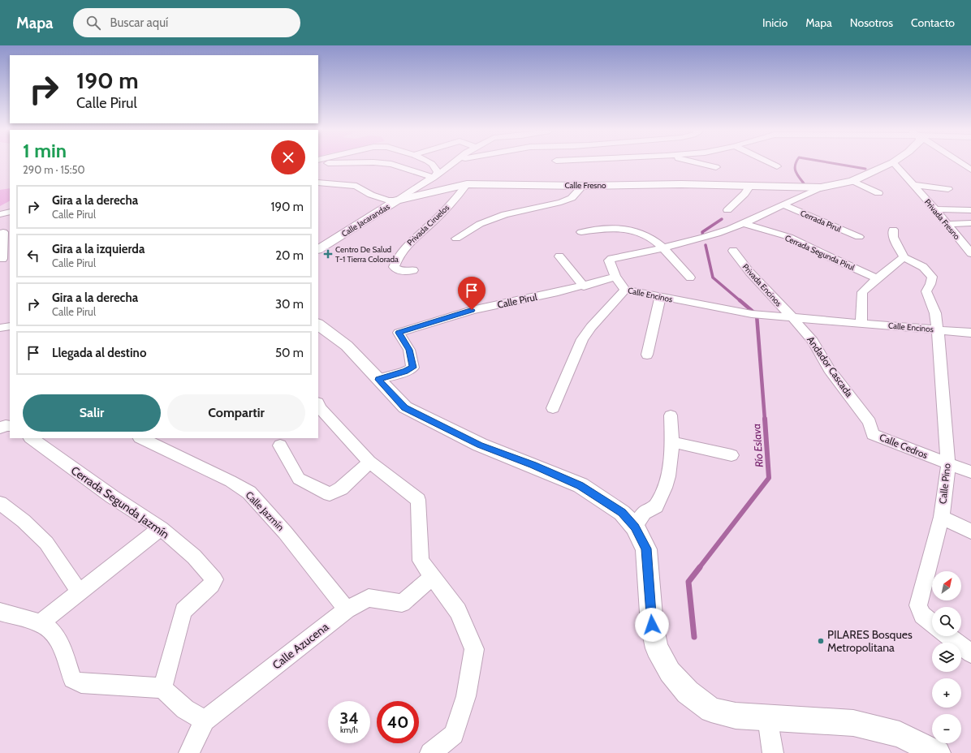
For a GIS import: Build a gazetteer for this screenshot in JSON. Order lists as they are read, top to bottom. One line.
{"streets":{"street":["Calle Fresno","Privada Fresno","Calle Jacarandas","Cerrada Pirul","Privada Ciruelos","Cerrada Segunda Pirul","Privada Encinos","Calle Encinos","Calle Pirul","Andador Cascada","Calle Cedros","Calle Pino","Cerrada Segunda Jazmín","Calle Jazmín","Calle Azucena"]},"crossings":[["Calle Fresno","Calle Jacarandas"],["Calle Fresno","Privada Ciruelos"],["Calle Fresno","Calle Encinos"],["Calle Jacarandas","Privada Ciruelos"],["Cerrada Pirul","Calle Encinos"],["Cerrada Segunda Pirul","Calle Encinos"],["Privada Encinos","Calle Encinos"],["Privada Encinos","Andador Cascada"],["Calle Encinos","Calle Pirul"],["Calle Encinos","Andador Cascada"],["Calle Encinos","Calle Pino"],["Andador Cascada","Calle Cedros"],["Calle Cedros","Calle Pino"],["Calle Jazmín","Calle Azucena"]],"water":["Río Eslava"],"places":{"health":["Centro De Salud T-1 Tierra Colorada"],"other":["PILARES Bosques Metropolitana"]},"north":"top right","page":{"header":"Mapa","search":"Buscar aquí","nav":["Inicio","Mapa","Nosotros","Contacto"],"turn":["190 m","Calle Pirul"],"heading":["1 min","290 m · 15:50"],"list":[{"name":"Gira a la derecha","note":"Calle Pirul","value":"190 m"},{"name":"Gira a la izquierda","note":"Calle Pirul","value":"20 m"},{"name":"Gira a la derecha","note":"Calle Pirul","value":"30 m"},{"name":"Llegada al destino","value":"50 m"}],"buttons":["Salir","Compartir"],"map_buttons":["+","−"],"speed":"34 km/h","limit":"40"}}
